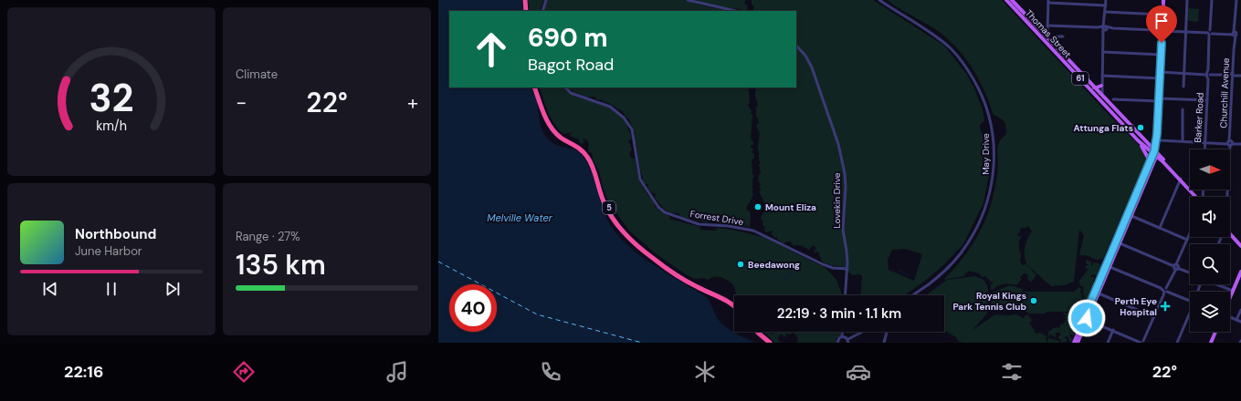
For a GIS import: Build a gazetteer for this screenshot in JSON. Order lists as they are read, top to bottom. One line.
{"streets":{"highway":["5"],"main road":["Thomas Street","61"],"street":["Churchill Avenue","Barker Road","May Drive","Lovekin Drive","Forrest Drive"]},"crossings":[["Lovekin Drive","Forrest Drive"]],"water":["Melville Water"],"places":{"other":["Attunga Flats","Mount Eliza","Beedawong","Royal Kings Park Tennis Club"],"health":["Perth Eye Hospital"]},"north":"right","page":{"tile":["Climate",["Range · 27%","135 km"]],"turn":["690 m","Bagot Road"],"heat":["−","22°","+"],"song":["Northbound","June Harbor"],"limit":"40","trip":"22:19 · 3 min · 1.1 km","tabs":["22:16","22°"],"gauge":["32","km/h"]}}
